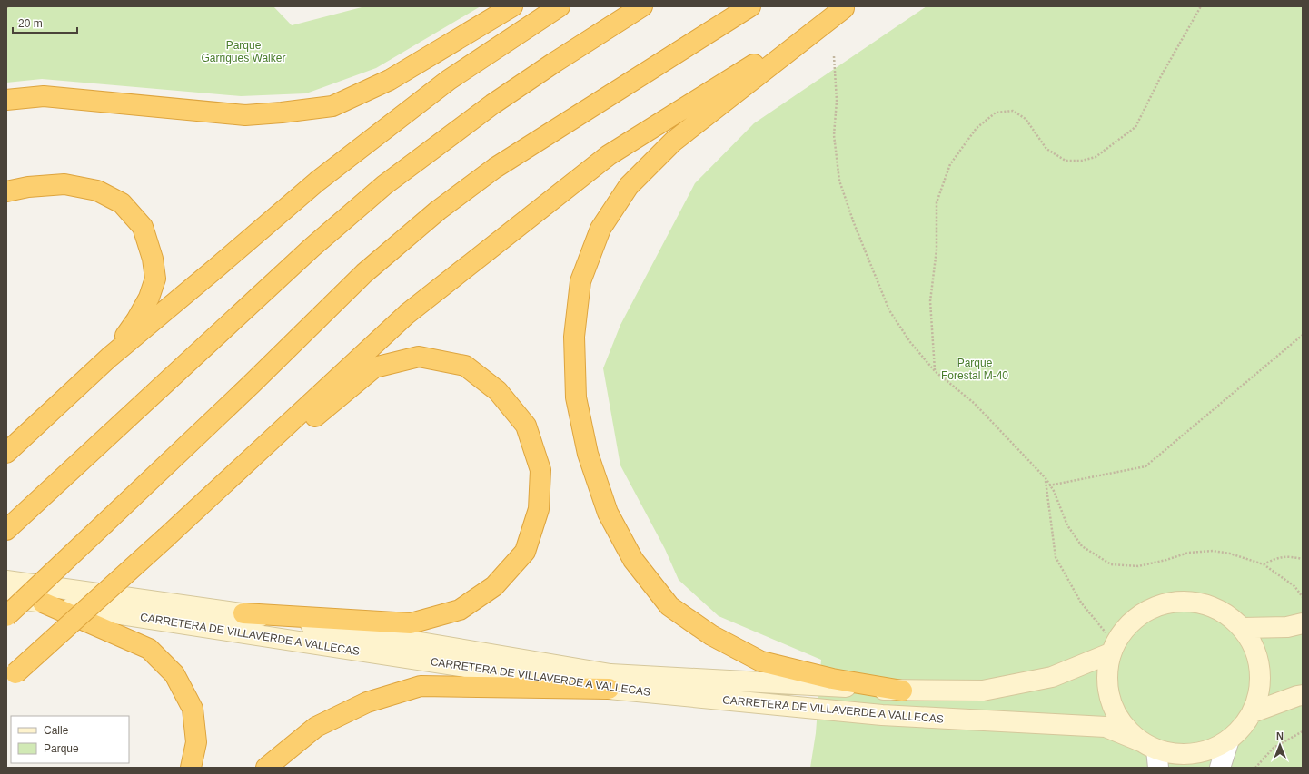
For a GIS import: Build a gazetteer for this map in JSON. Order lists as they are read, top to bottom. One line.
{"streets":{"main road":["CARRETERA DE VILLAVERDE A VALLECAS"]},"parks":["Parque Garrigues Walker","Parque Forestal M-40"],"legend":["Calle","Parque"],"scale_bar":"20 m","north":"top"}
